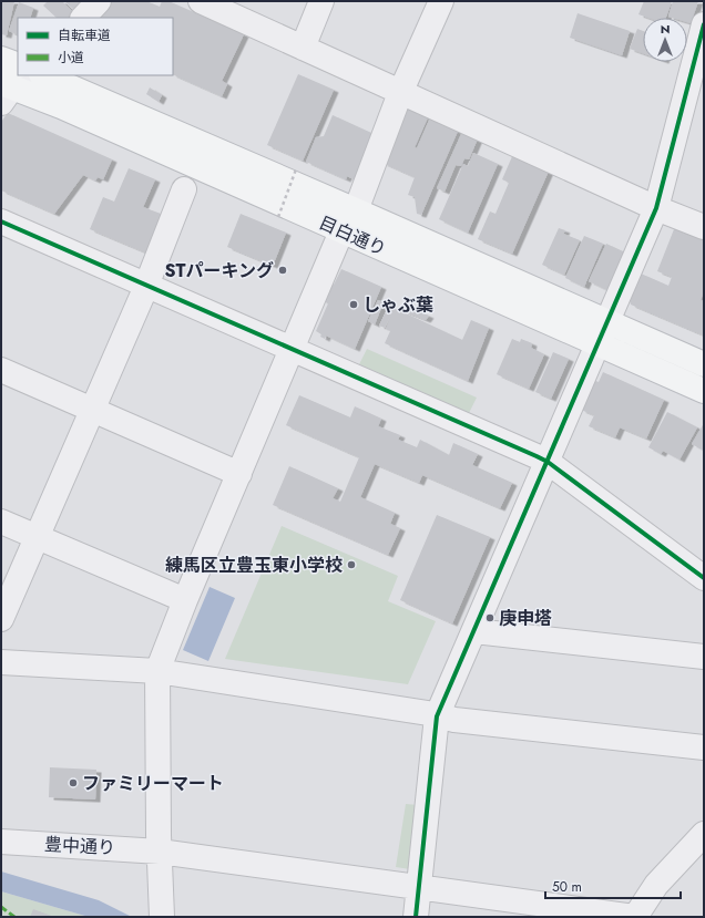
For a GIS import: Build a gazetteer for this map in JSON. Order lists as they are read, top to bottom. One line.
{"streets":{"main road":["目白通り"],"street":["豊中通り"]},"places":["STパーキング","しゃぶ葉","練馬区立豊玉東小学校","庚申塔","ファミリーマート"],"legend":["自転車道","小道"],"scale_bar":"50 m","north":"top"}
